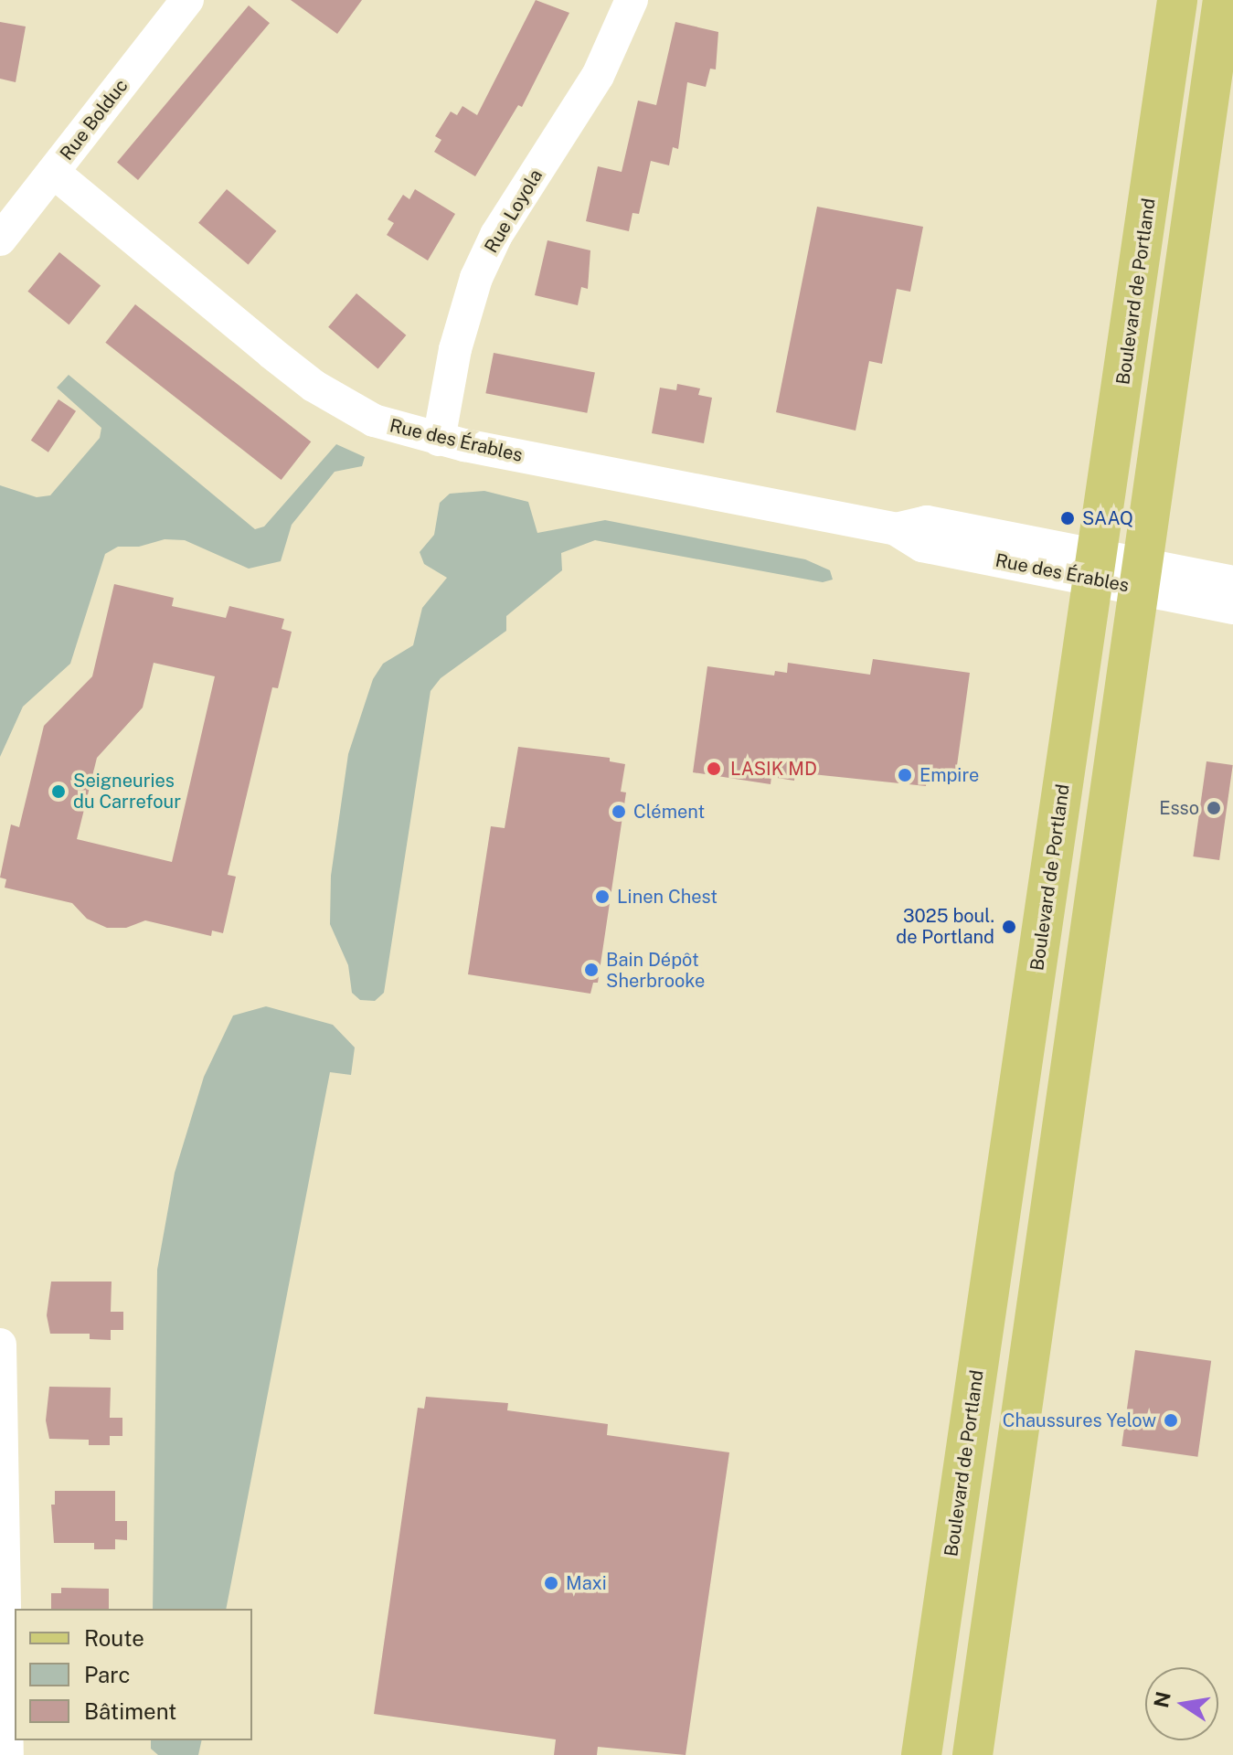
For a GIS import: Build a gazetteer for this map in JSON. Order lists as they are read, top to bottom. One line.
{"streets":{"main road":["Boulevard de Portland"],"street":["Rue Bolduc","Rue Loyola","Rue des Érables"]},"crossings":[["Rue Bolduc","Rue des Érables"],["Rue Loyola","Rue des Érables"],["Boulevard de Portland","Rue des Érables"]],"places":["SAAQ","LASIK MD","Empire","Seigneuries du Carrefour","Esso","Clément","Linen Chest","3025 boul. de Portland","Bain Dépôt Sherbrooke","Chaussures Yelow","Maxi"],"legend":["Route","Parc","Bâtiment"],"north":"left"}
